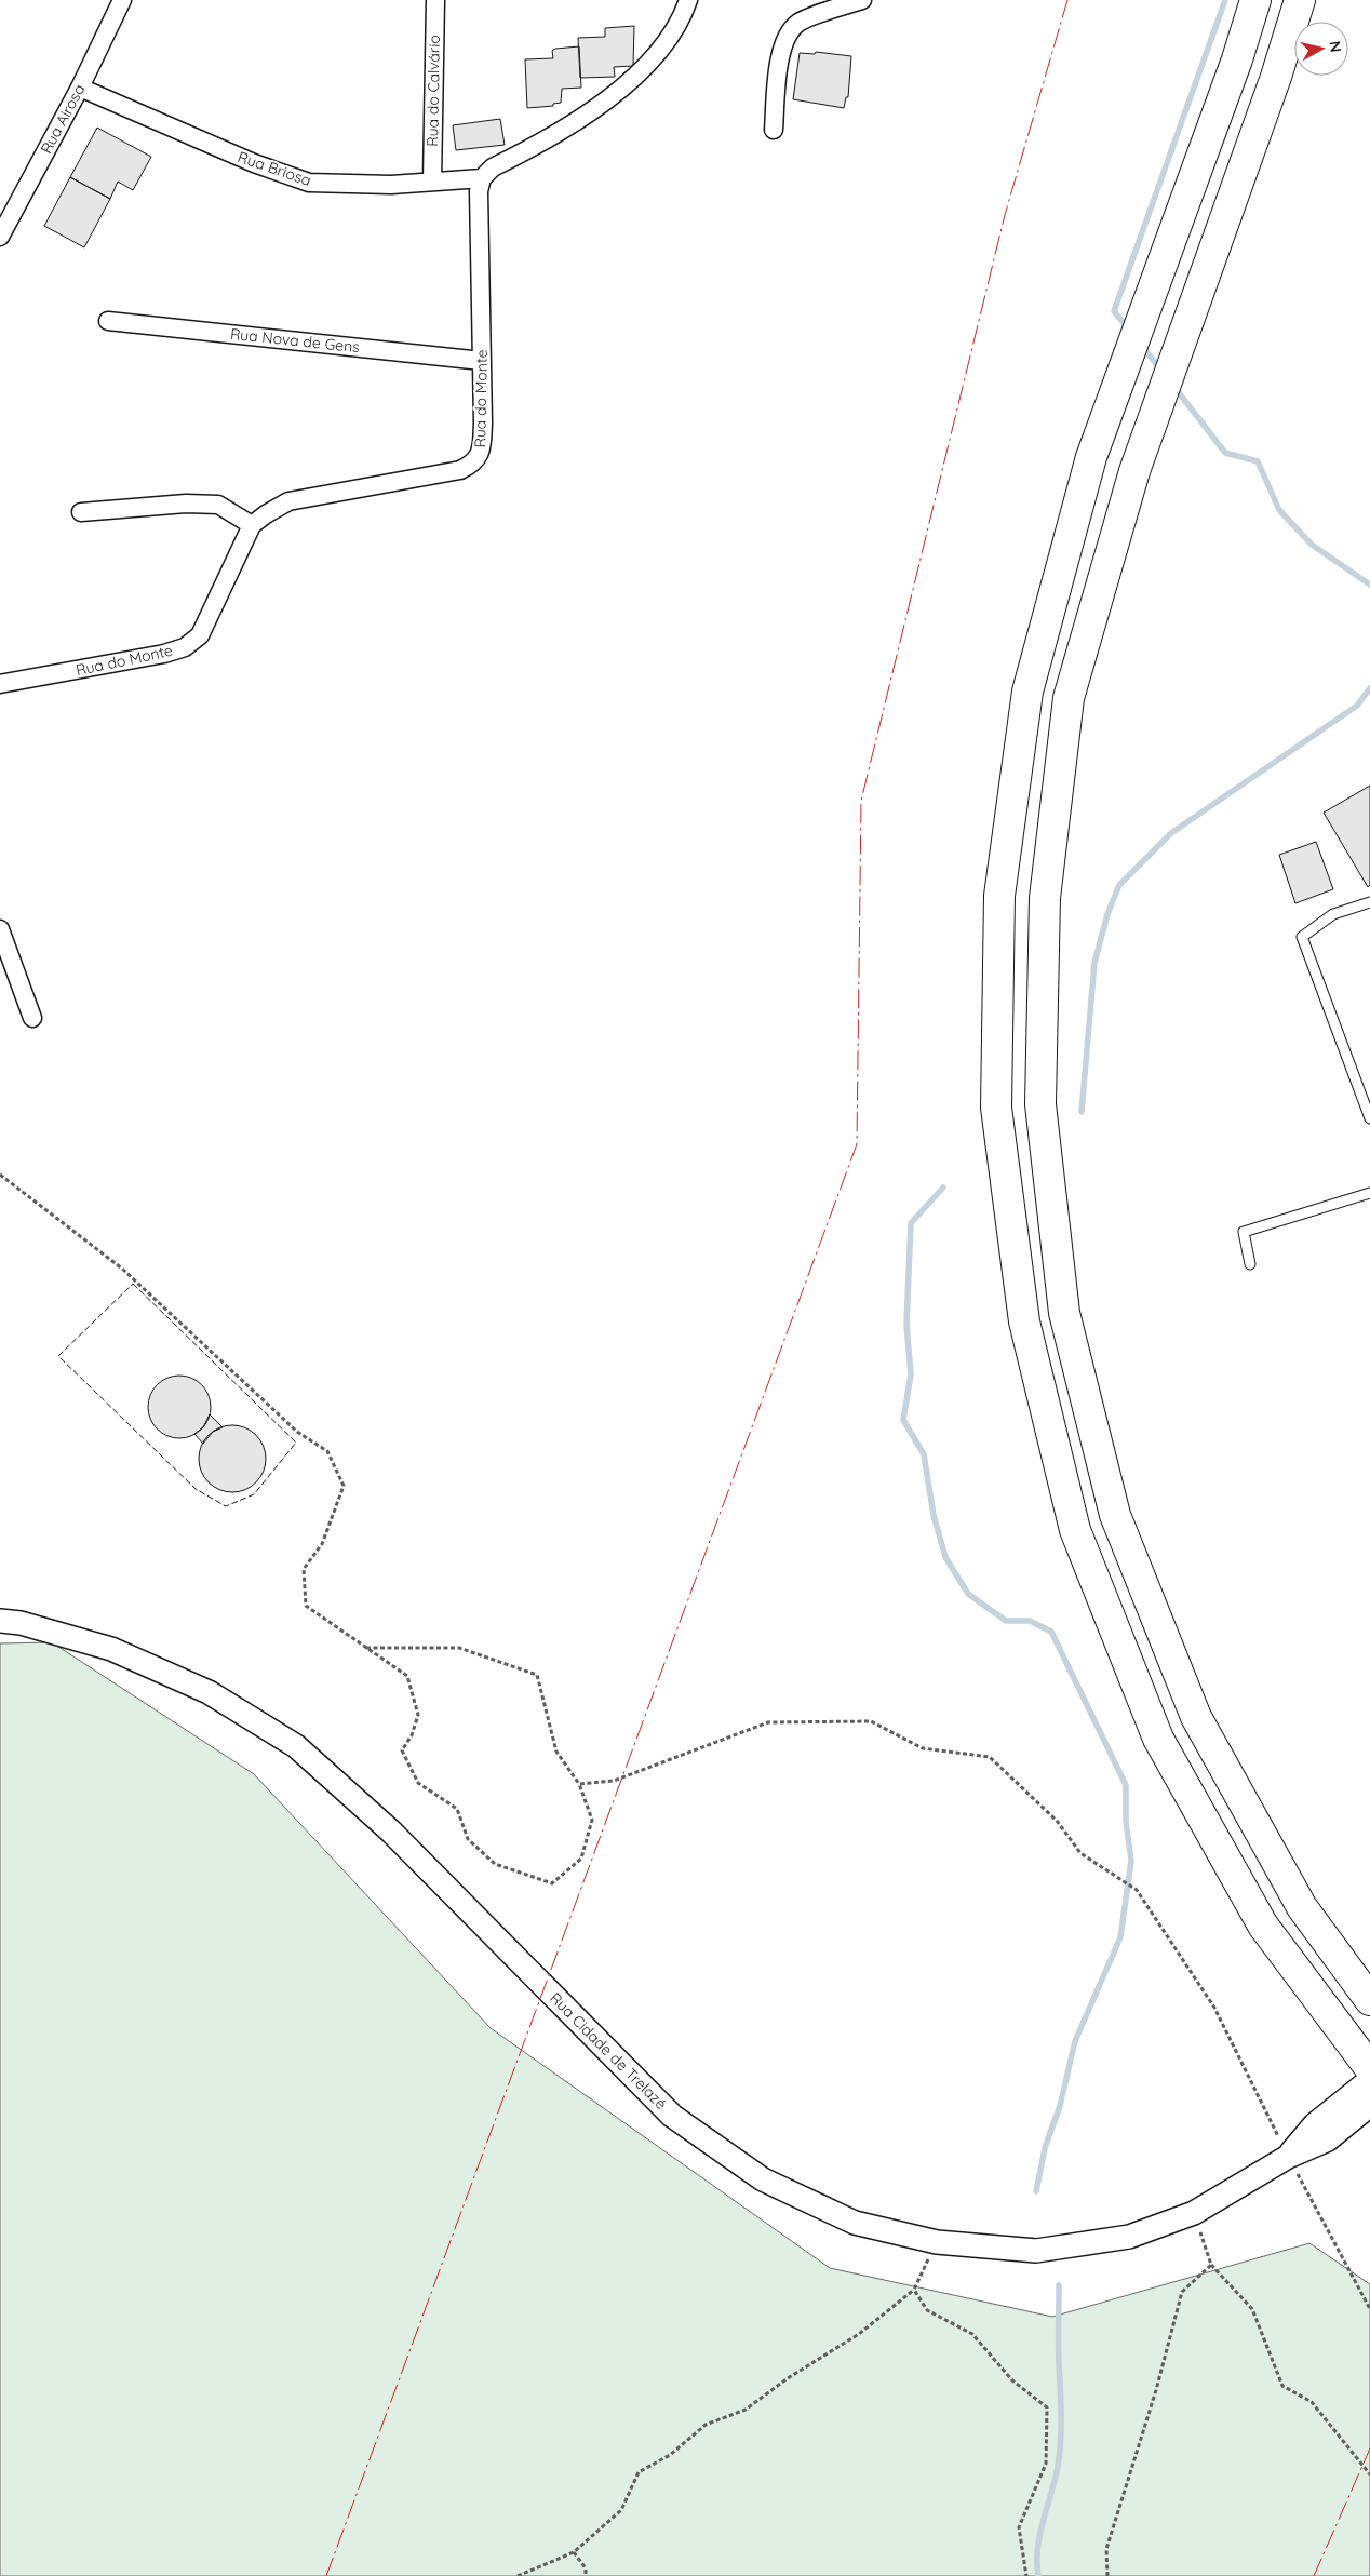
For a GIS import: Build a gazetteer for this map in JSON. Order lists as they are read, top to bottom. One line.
{"streets":{"street":["Rua do Calvário","Rua Airosa","Rua Briosa","Rua Nova de Gens","Rua do Monte","Rua Cidade de Trelazé"]},"crossings":[["Rua do Calvário","Rua Briosa"],["Rua Airosa","Rua Briosa"],["Rua Briosa","Rua do Monte"],["Rua Nova de Gens","Rua do Monte"]],"north":"right"}
